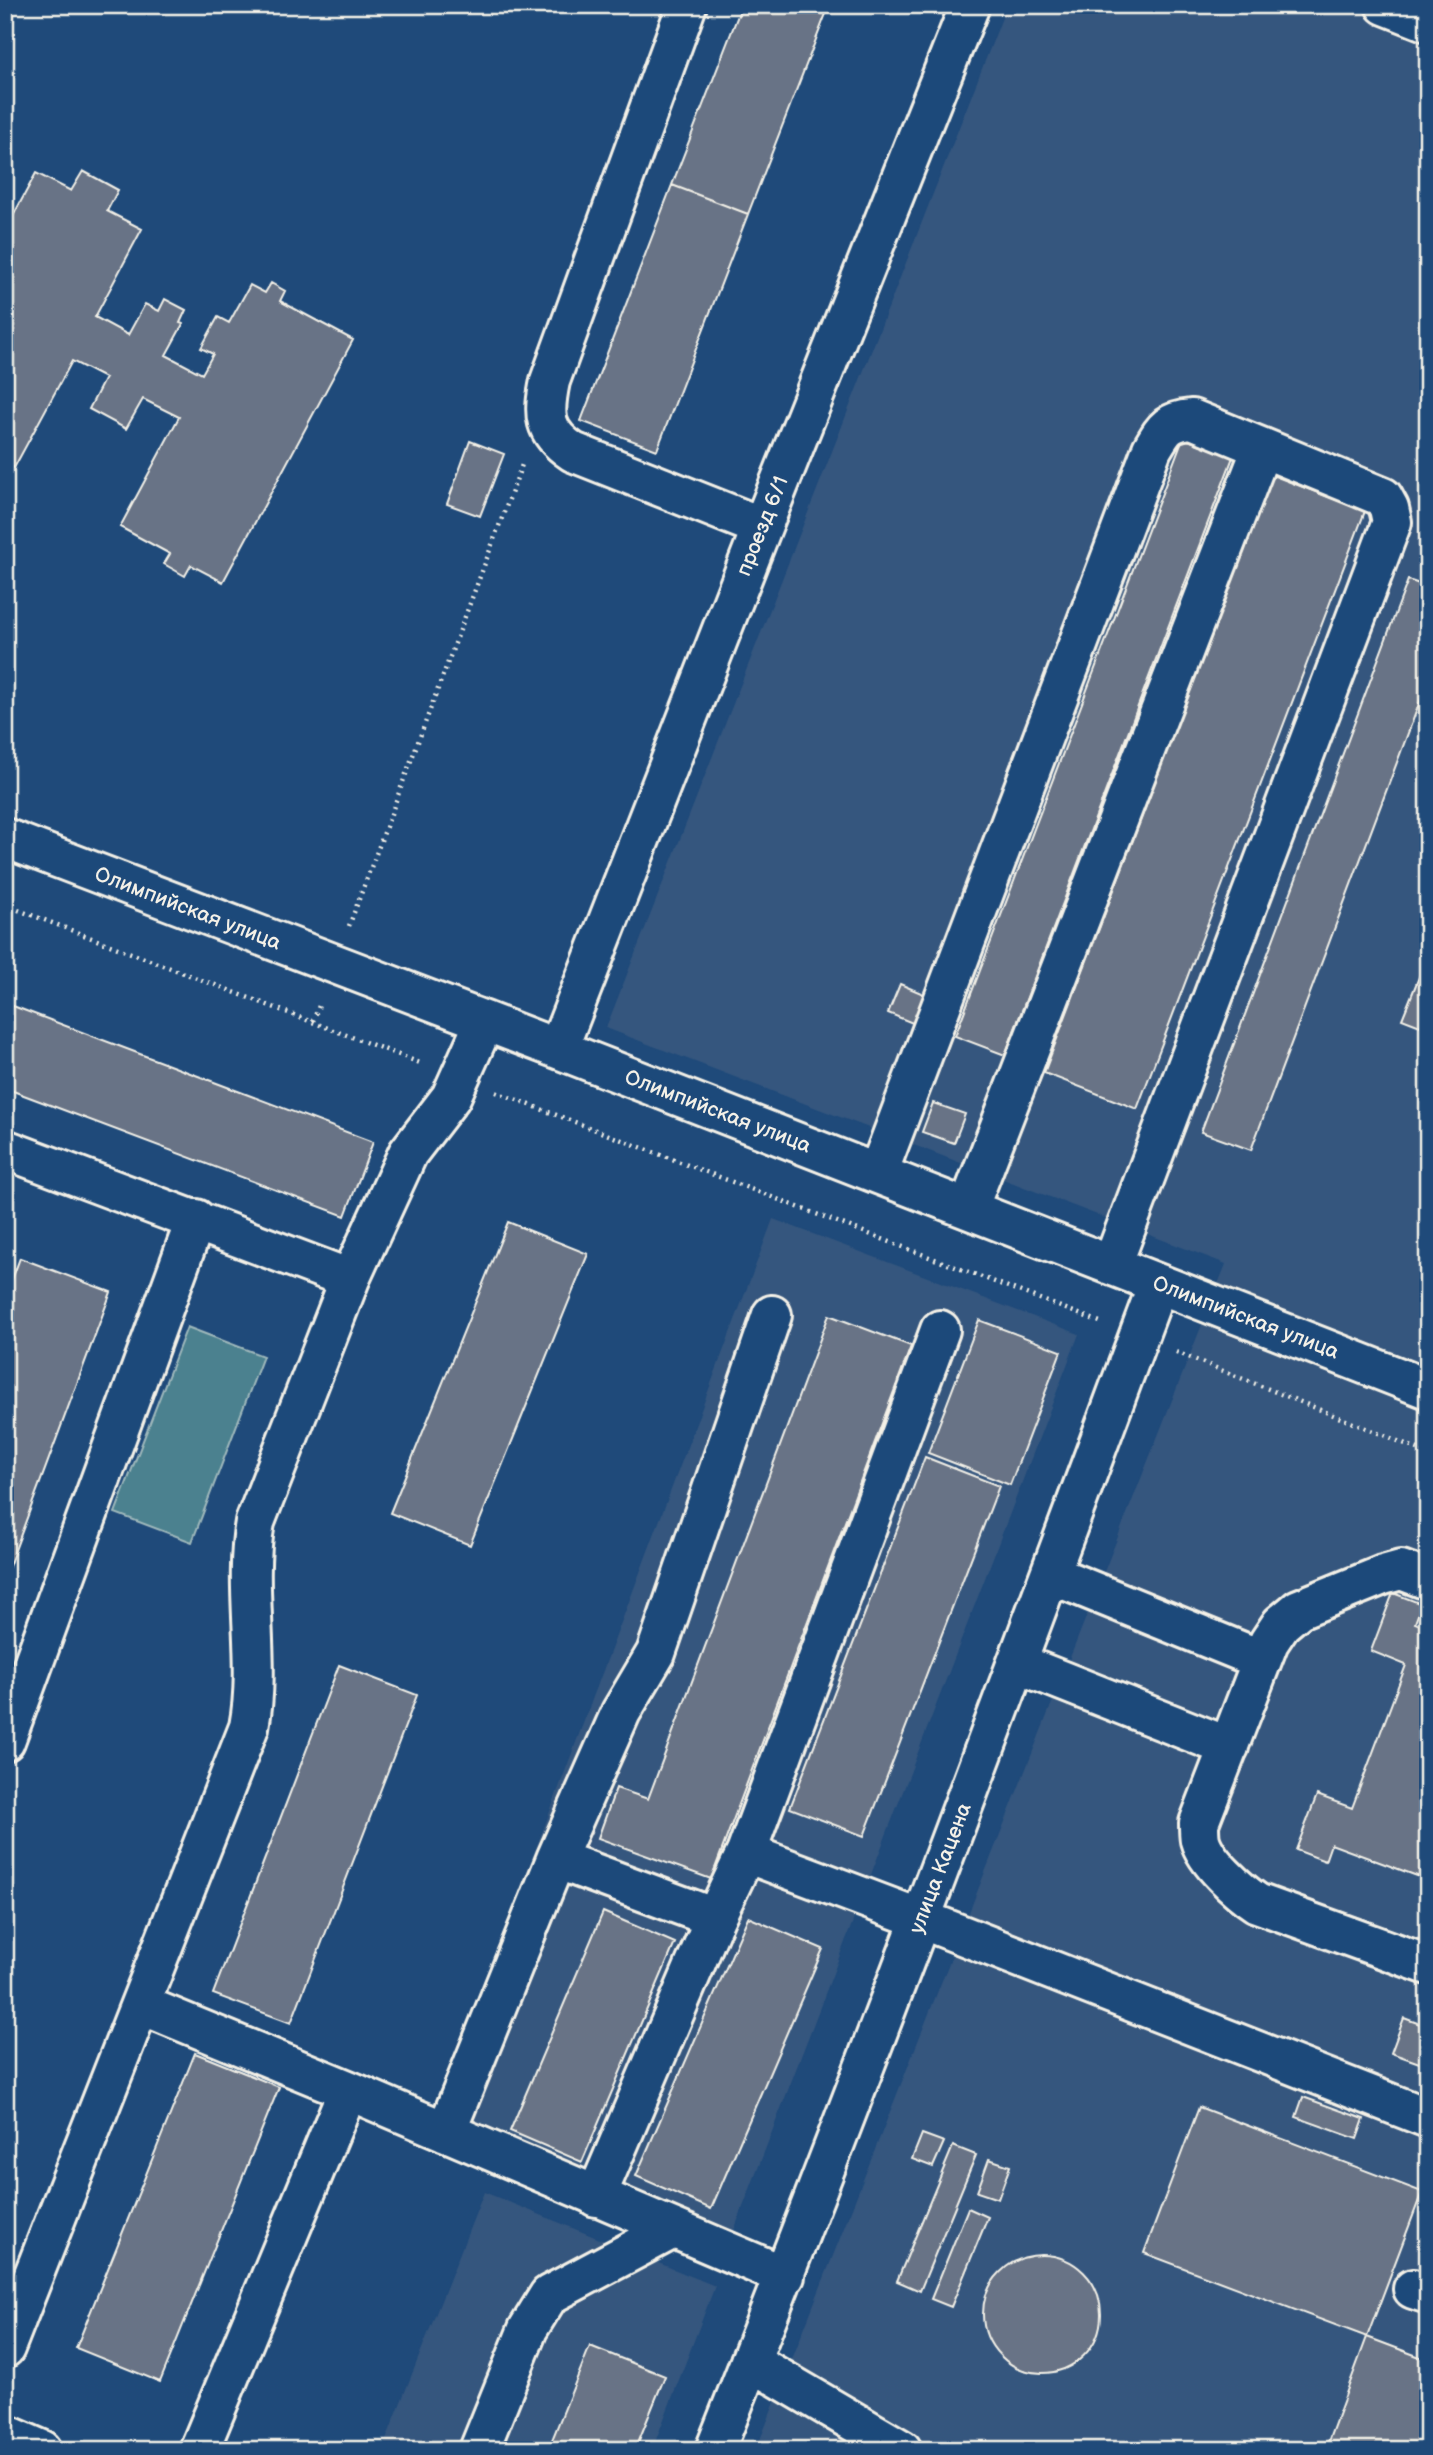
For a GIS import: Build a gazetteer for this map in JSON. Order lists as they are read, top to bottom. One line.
{"streets":{"street":["проезд 6/1","Олимпийская улица","улица Кацена"]},"crossings":[["проезд 6/1","Олимпийская улица"],["Олимпийская улица","улица Кацена"]]}
